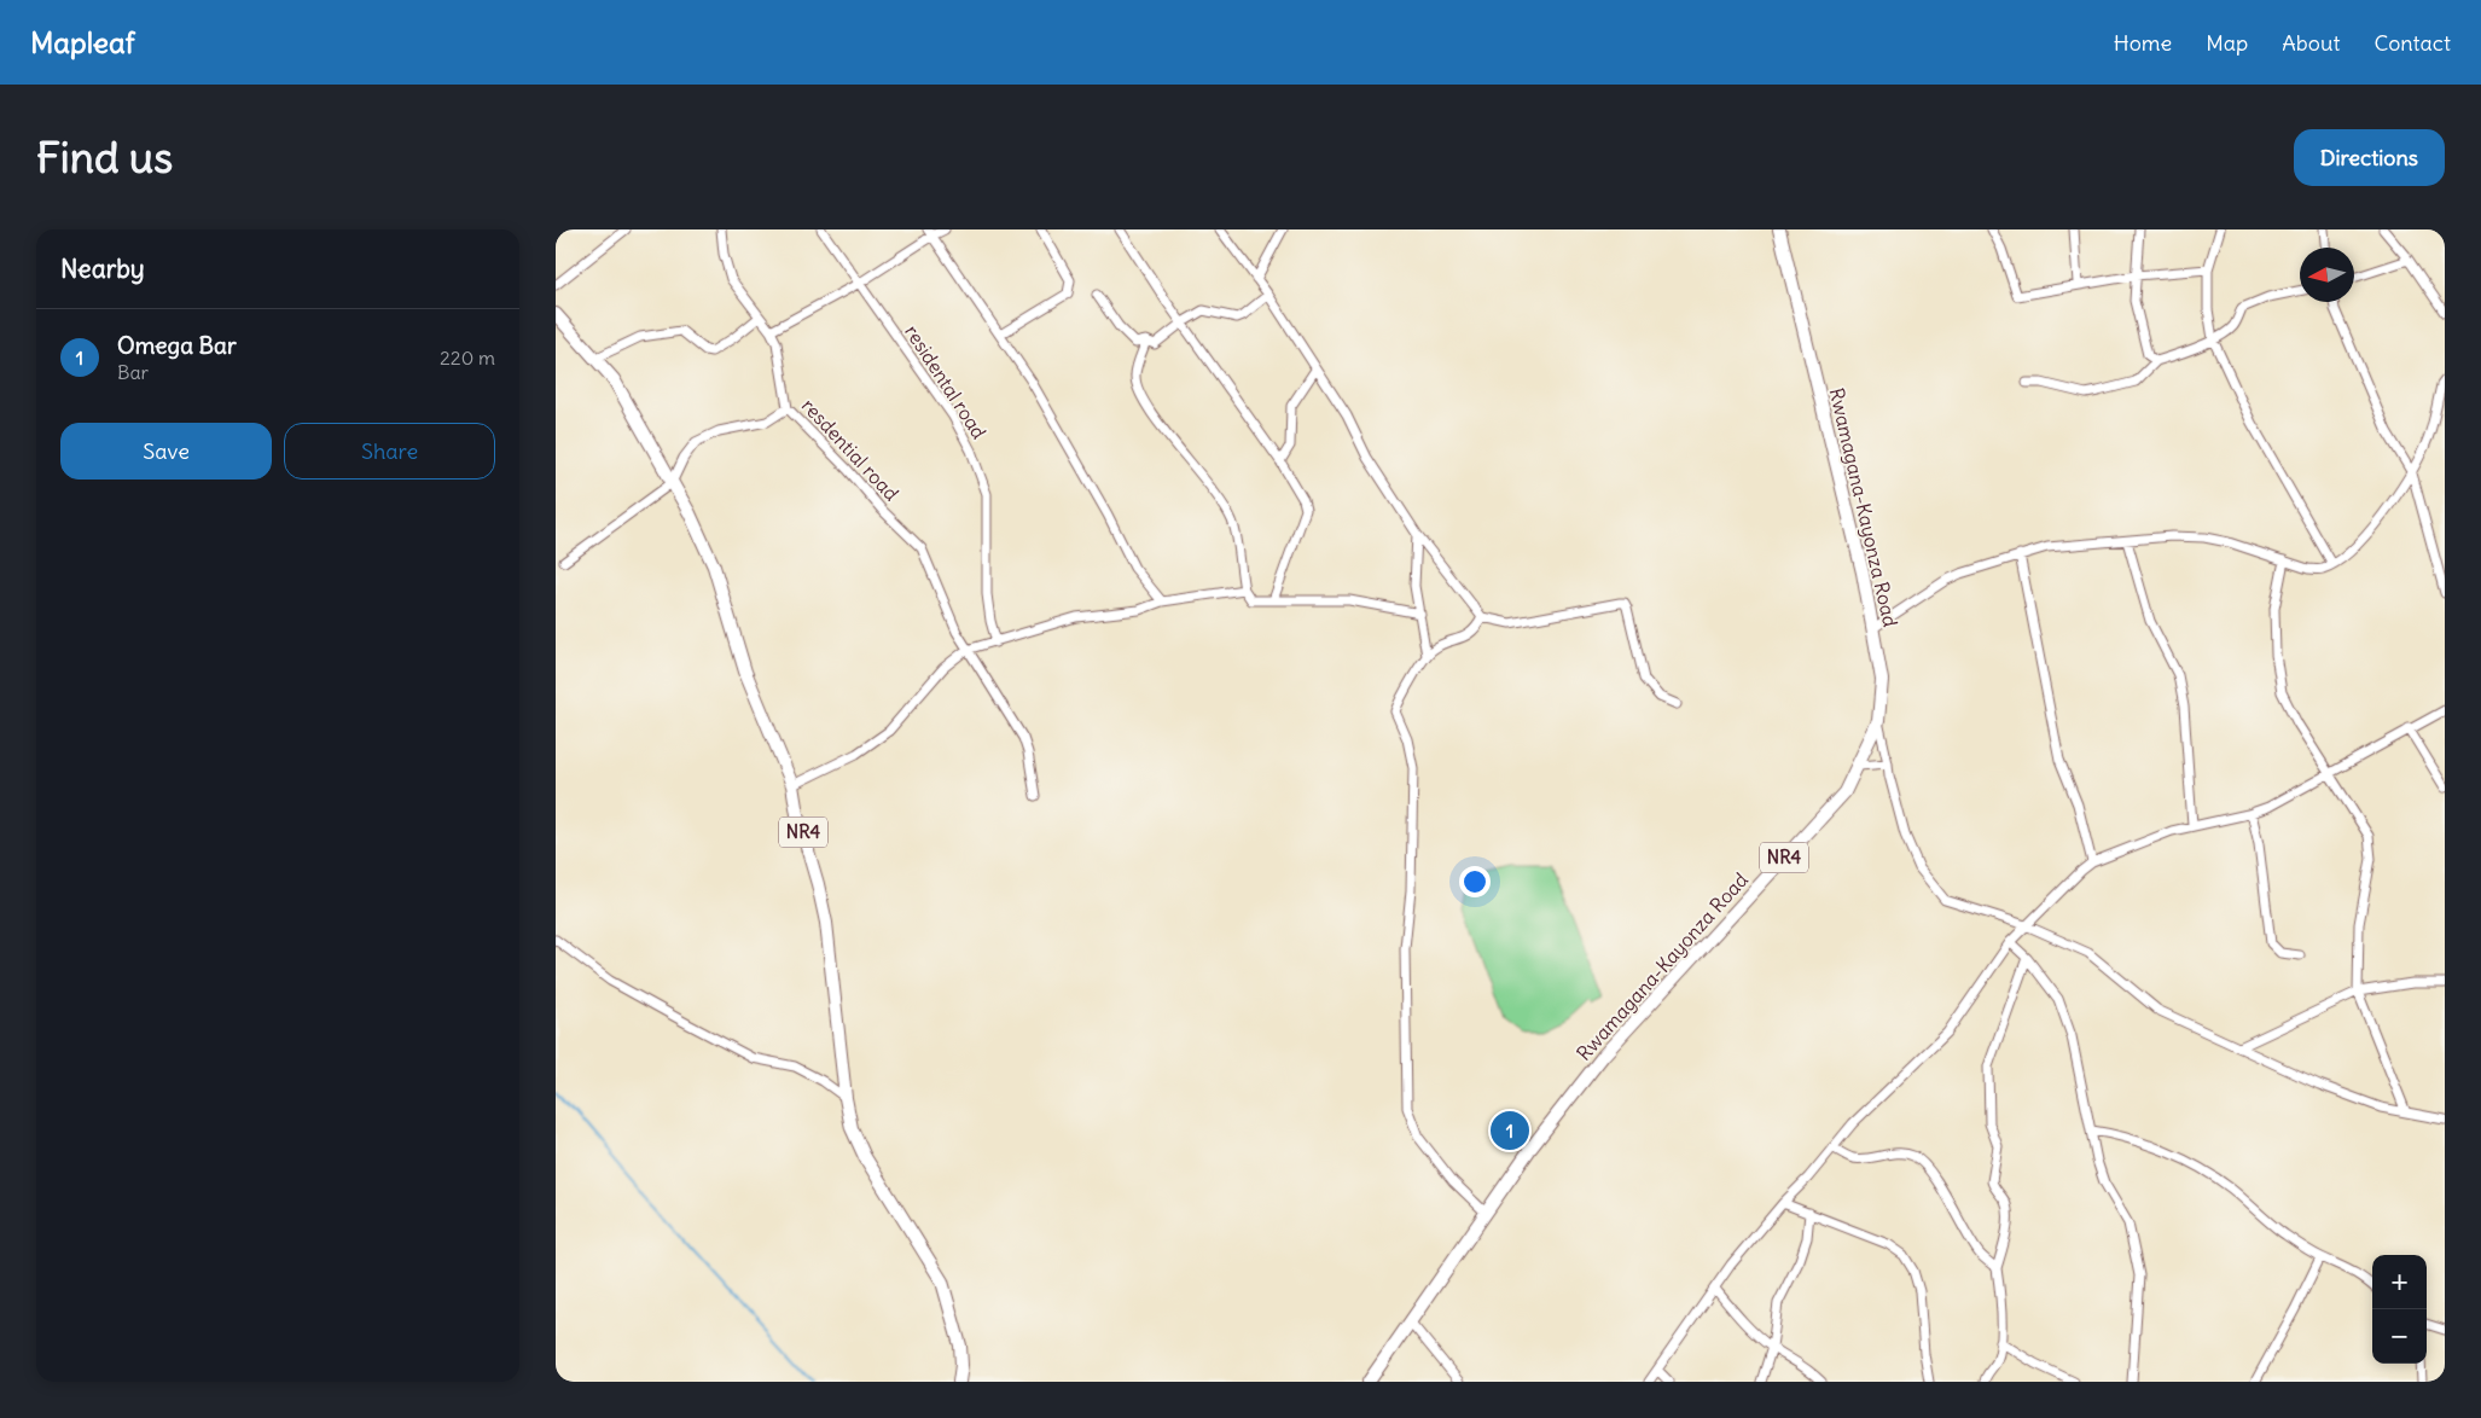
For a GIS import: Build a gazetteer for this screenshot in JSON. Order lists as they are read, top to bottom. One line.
{"streets":{"highway":["Rwamagana-Kayonza Road","NR4"],"street":["residental road","resdential road"]},"north":"left","page":{"header":"Mapleaf","nav":["Home","Map","About","Contact"],"buttons":["Directions",["Save","Share"]],"title":"Find us","heading":"Nearby","list":[{"mark":"1","name":"Omega Bar","note":"Bar","value":"220 m"}],"pins":"1","map_buttons":["+","−"]}}
